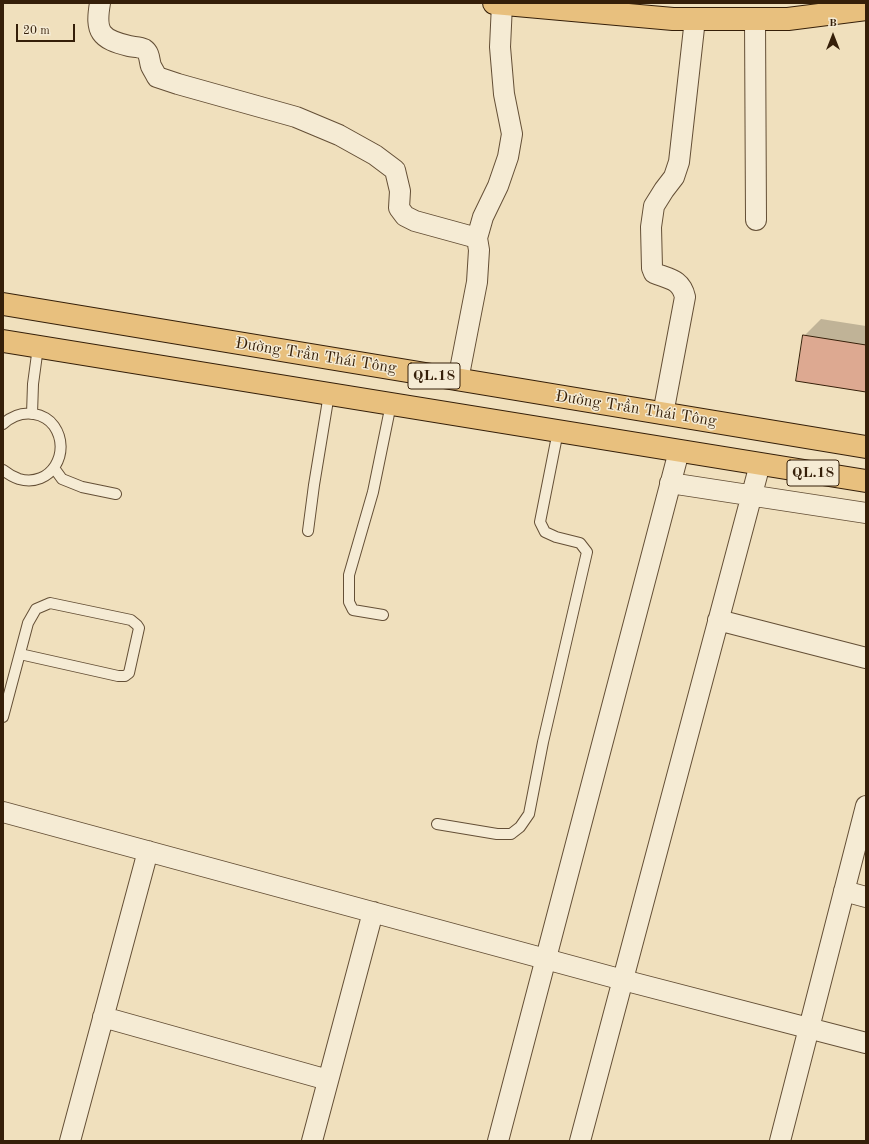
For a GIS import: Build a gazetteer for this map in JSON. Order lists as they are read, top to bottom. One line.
{"streets":{"main road":["Đường Trần Thái Tông","QL.18"]},"scale_bar":"20 m","north":"top"}
